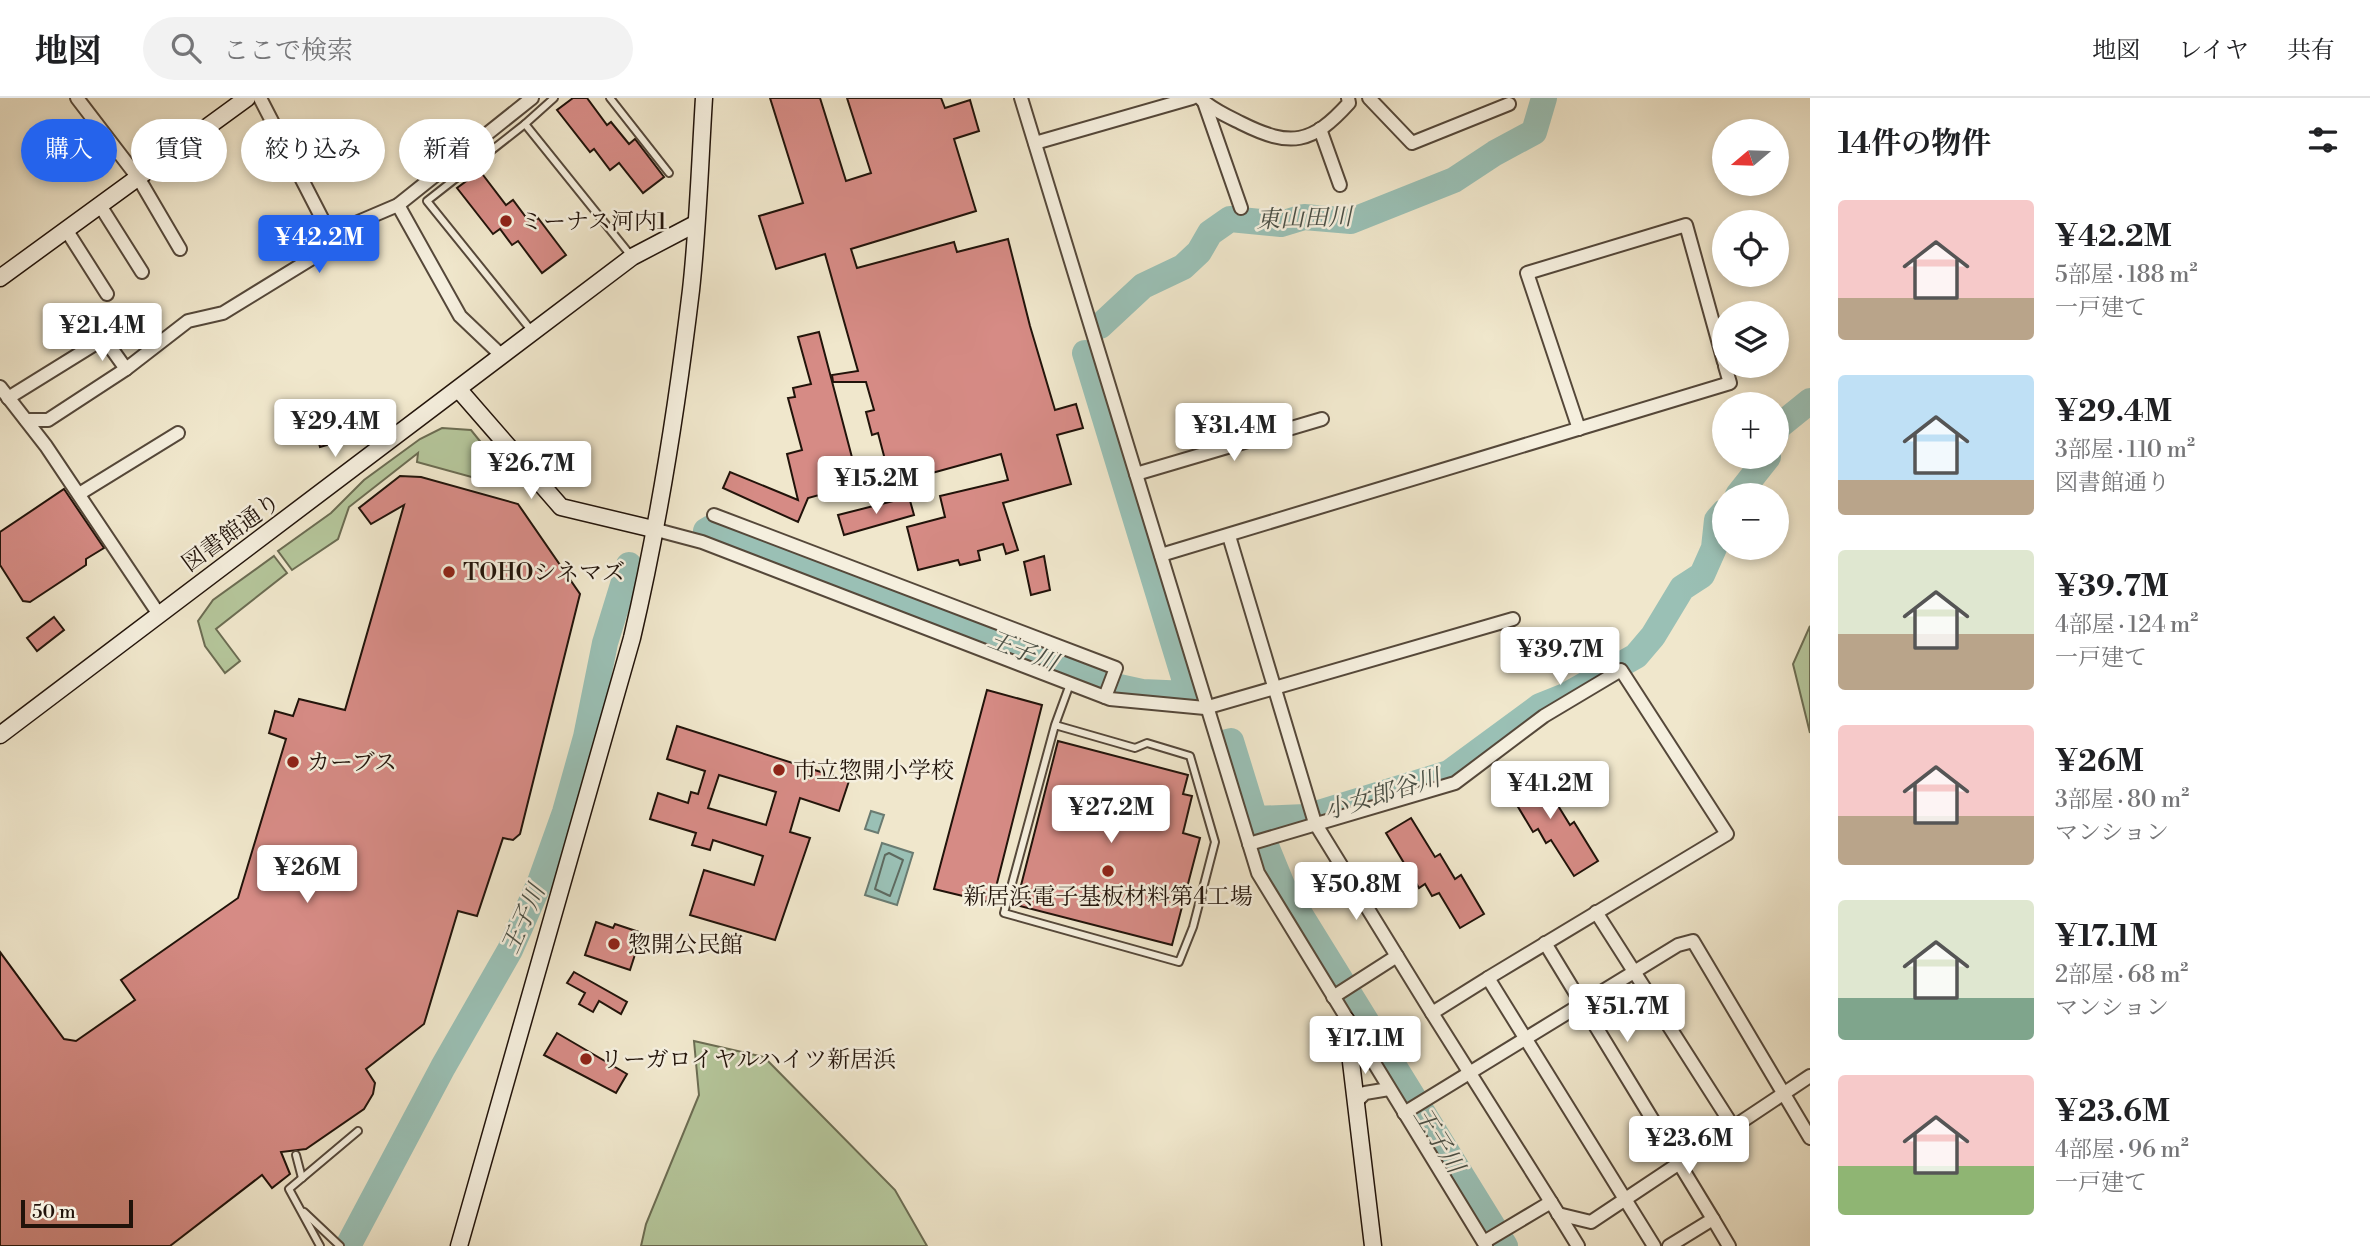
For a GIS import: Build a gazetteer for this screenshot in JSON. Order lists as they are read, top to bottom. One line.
{"streets":{"street":["図書館通り"]},"water":["東山田川","王子川","小女郎谷川"],"places":["ミーナス河内1","TOHOシネマズ","カーブス","市立惣開小学校","新居浜電子基板材料第4工場","惣開公民館","リーガロイヤルハイツ新居浜"],"scale_bar":"50 m","north":"left","page":{"header":"地図","search":"ここで検索","nav":["地図","レイヤ","共有"],"heading":"14件の物件","map_buttons":["+","−"],"chip":["購入","賃貸","絞り込み","新着"],"list":[{"name":"¥42.2M","note":"5部屋 · 188 m² · 一戸建て"},{"name":"¥29.4M","note":"3部屋 · 110 m² · 図書館通り"},{"name":"¥39.7M","note":"4部屋 · 124 m² · 一戸建て"},{"name":"¥26M","note":"3部屋 · 80 m² · マンション"},{"name":"¥17.1M","note":"2部屋 · 68 m² · マンション"},{"name":"¥23.6M","note":"4部屋 · 96 m² · 一戸建て"}],"price":["¥42.2M","¥21.4M","¥29.4M","¥31.4M","¥26.7M","¥15.2M","¥39.7M","¥41.2M","¥27.2M","¥26M","¥50.8M","¥51.7M","¥17.1M","¥23.6M"],"scale":"50 m"}}
